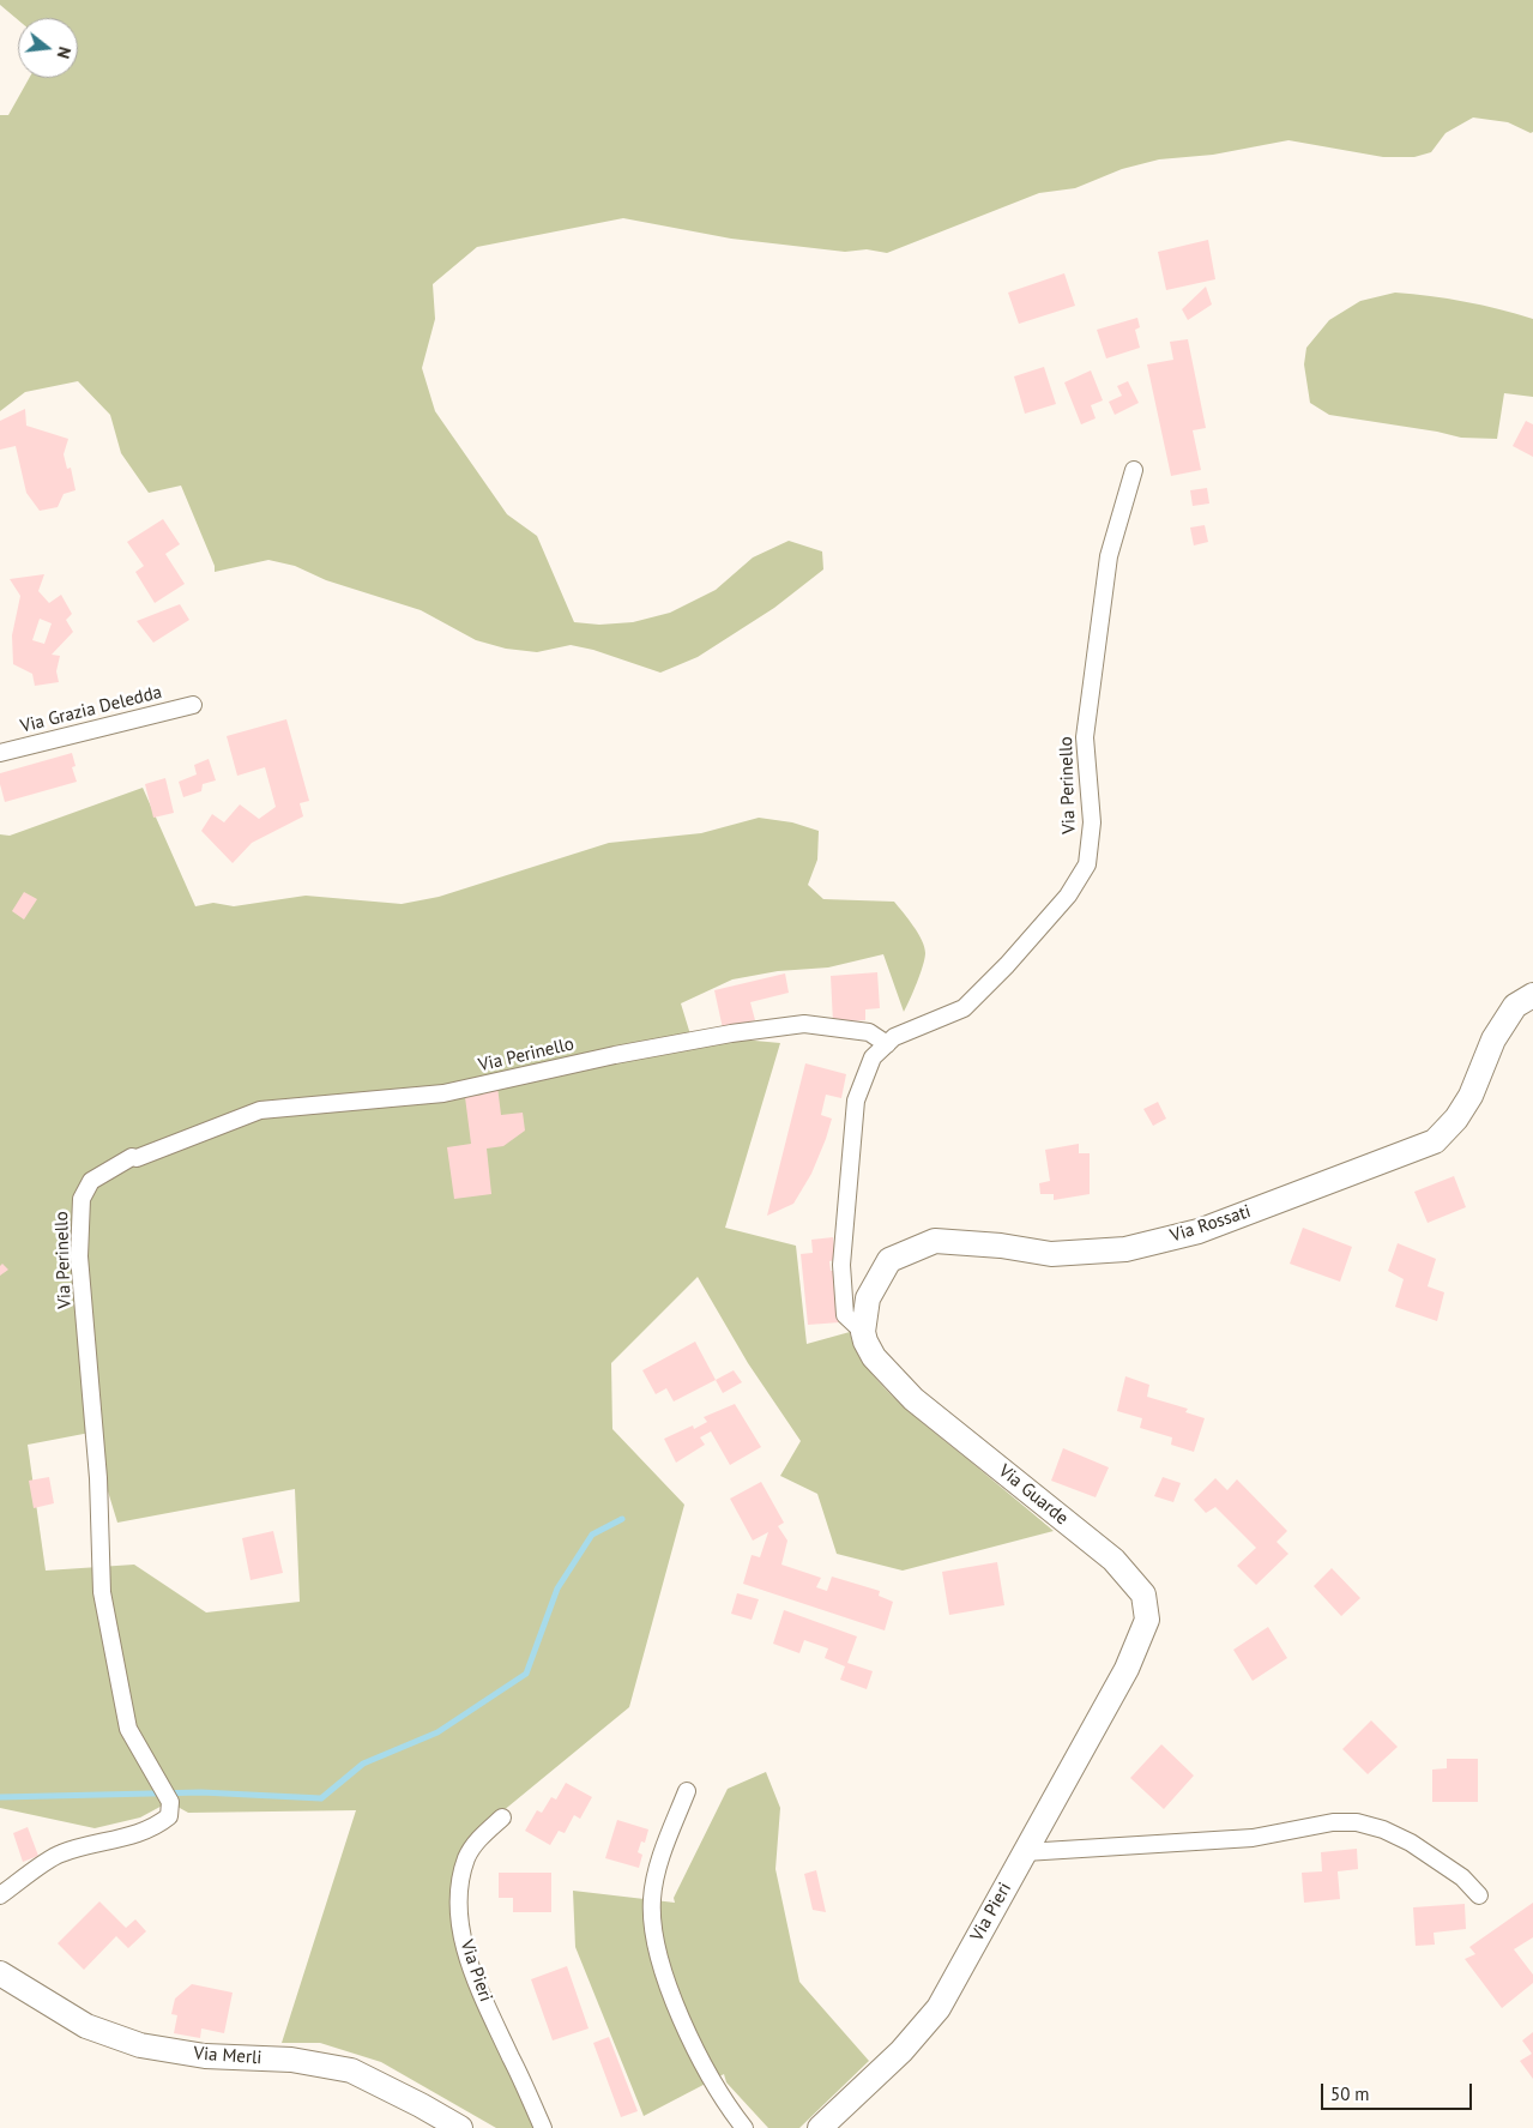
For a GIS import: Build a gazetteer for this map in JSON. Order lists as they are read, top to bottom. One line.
{"streets":{"street":["Via Grazia Deledda","Via Perinello","Via Rossati","Via Guarde","Via Pieri","Via Merli"]},"crossings":[["Via Perinello","Via Rossati"],["Via Perinello","Via Guarde"],["Via Rossati","Via Guarde"],["Via Guarde","Via Pieri"]],"scale_bar":"50 m","north":"right"}
